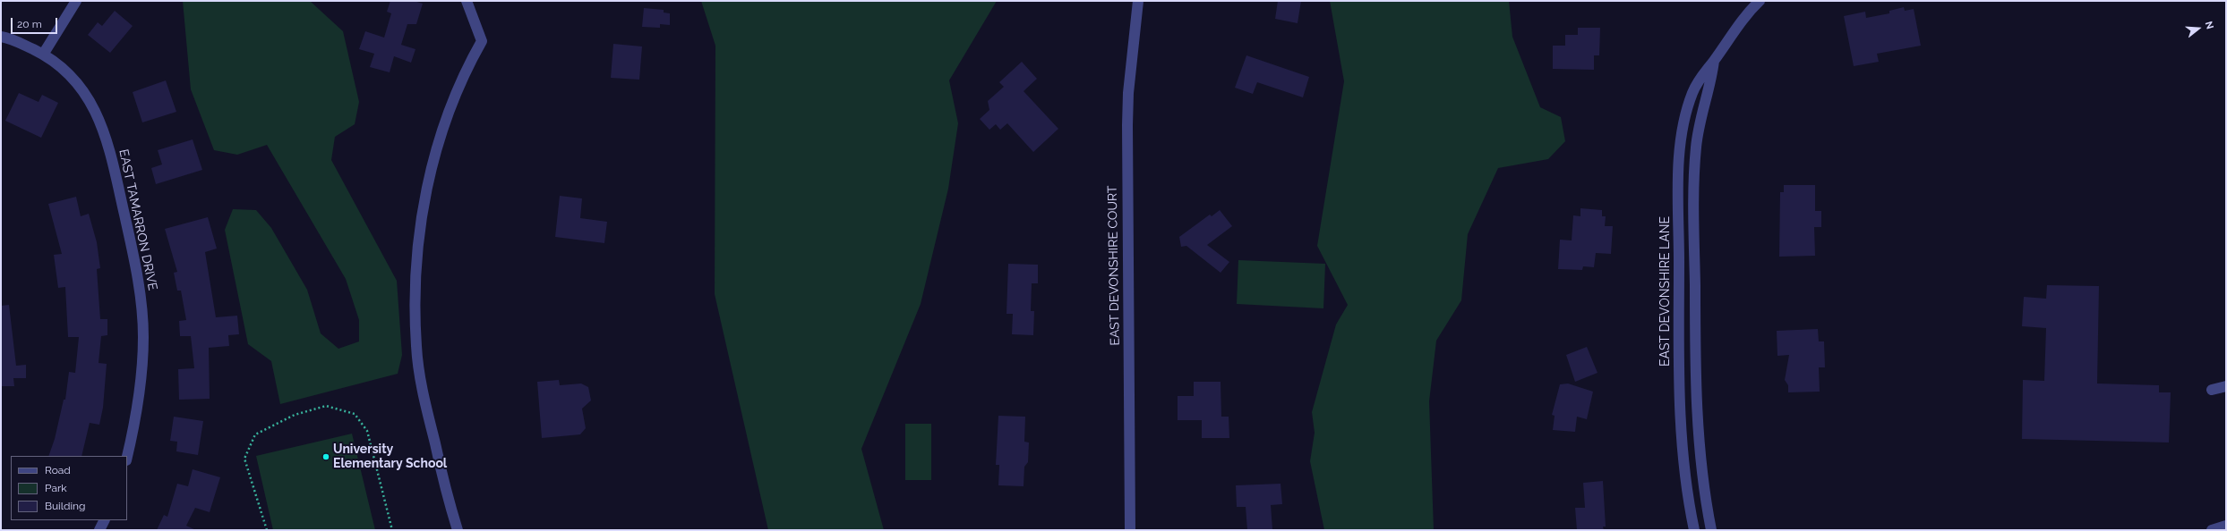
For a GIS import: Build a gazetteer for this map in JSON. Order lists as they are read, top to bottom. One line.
{"streets":{"street":["EAST TAMARRON DRIVE","EAST DEVONSHIRE COURT","EAST DEVONSHIRE LANE"]},"places":["University Elementary School"],"legend":["Road","Park","Building"],"scale_bar":"20 m","north":"right"}
